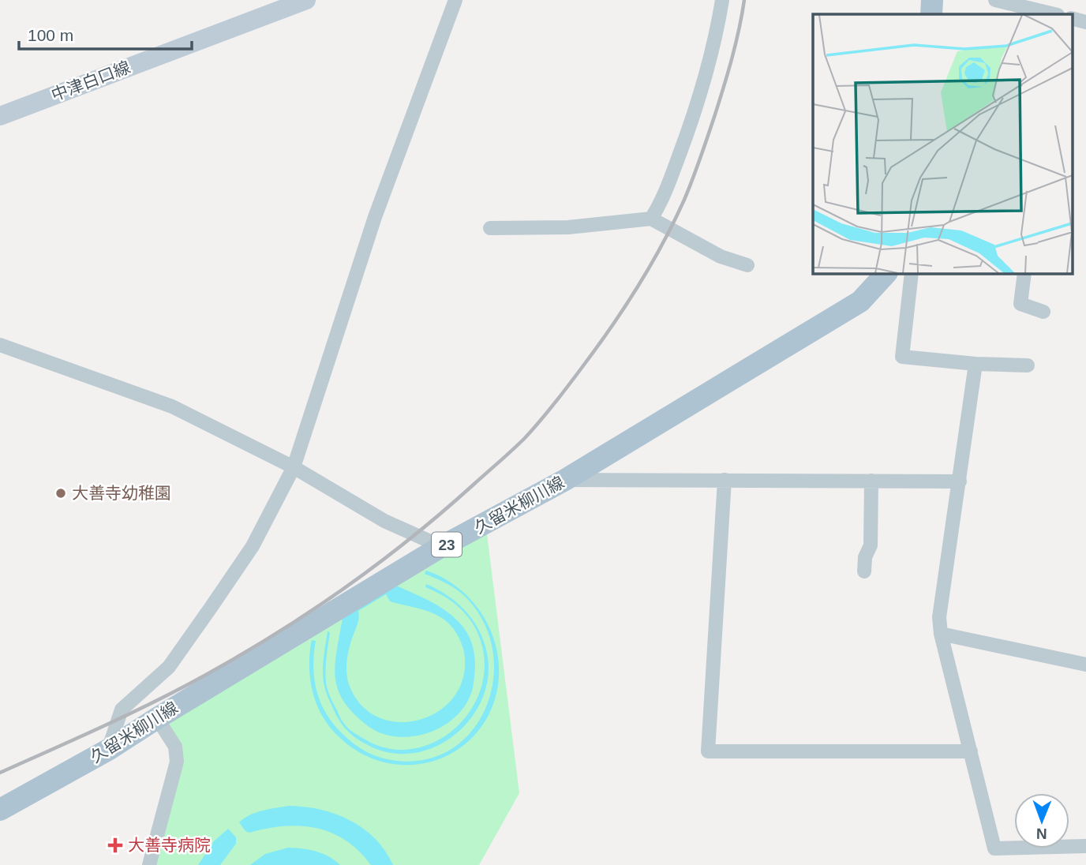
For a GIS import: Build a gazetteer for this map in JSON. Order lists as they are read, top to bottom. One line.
{"streets":{"main road":["中津白口線","久留米柳川線","23"]},"places":{"other":["大善寺幼稚園"],"health":["大善寺病院"]},"scale_bar":"100 m","north":"bottom"}
